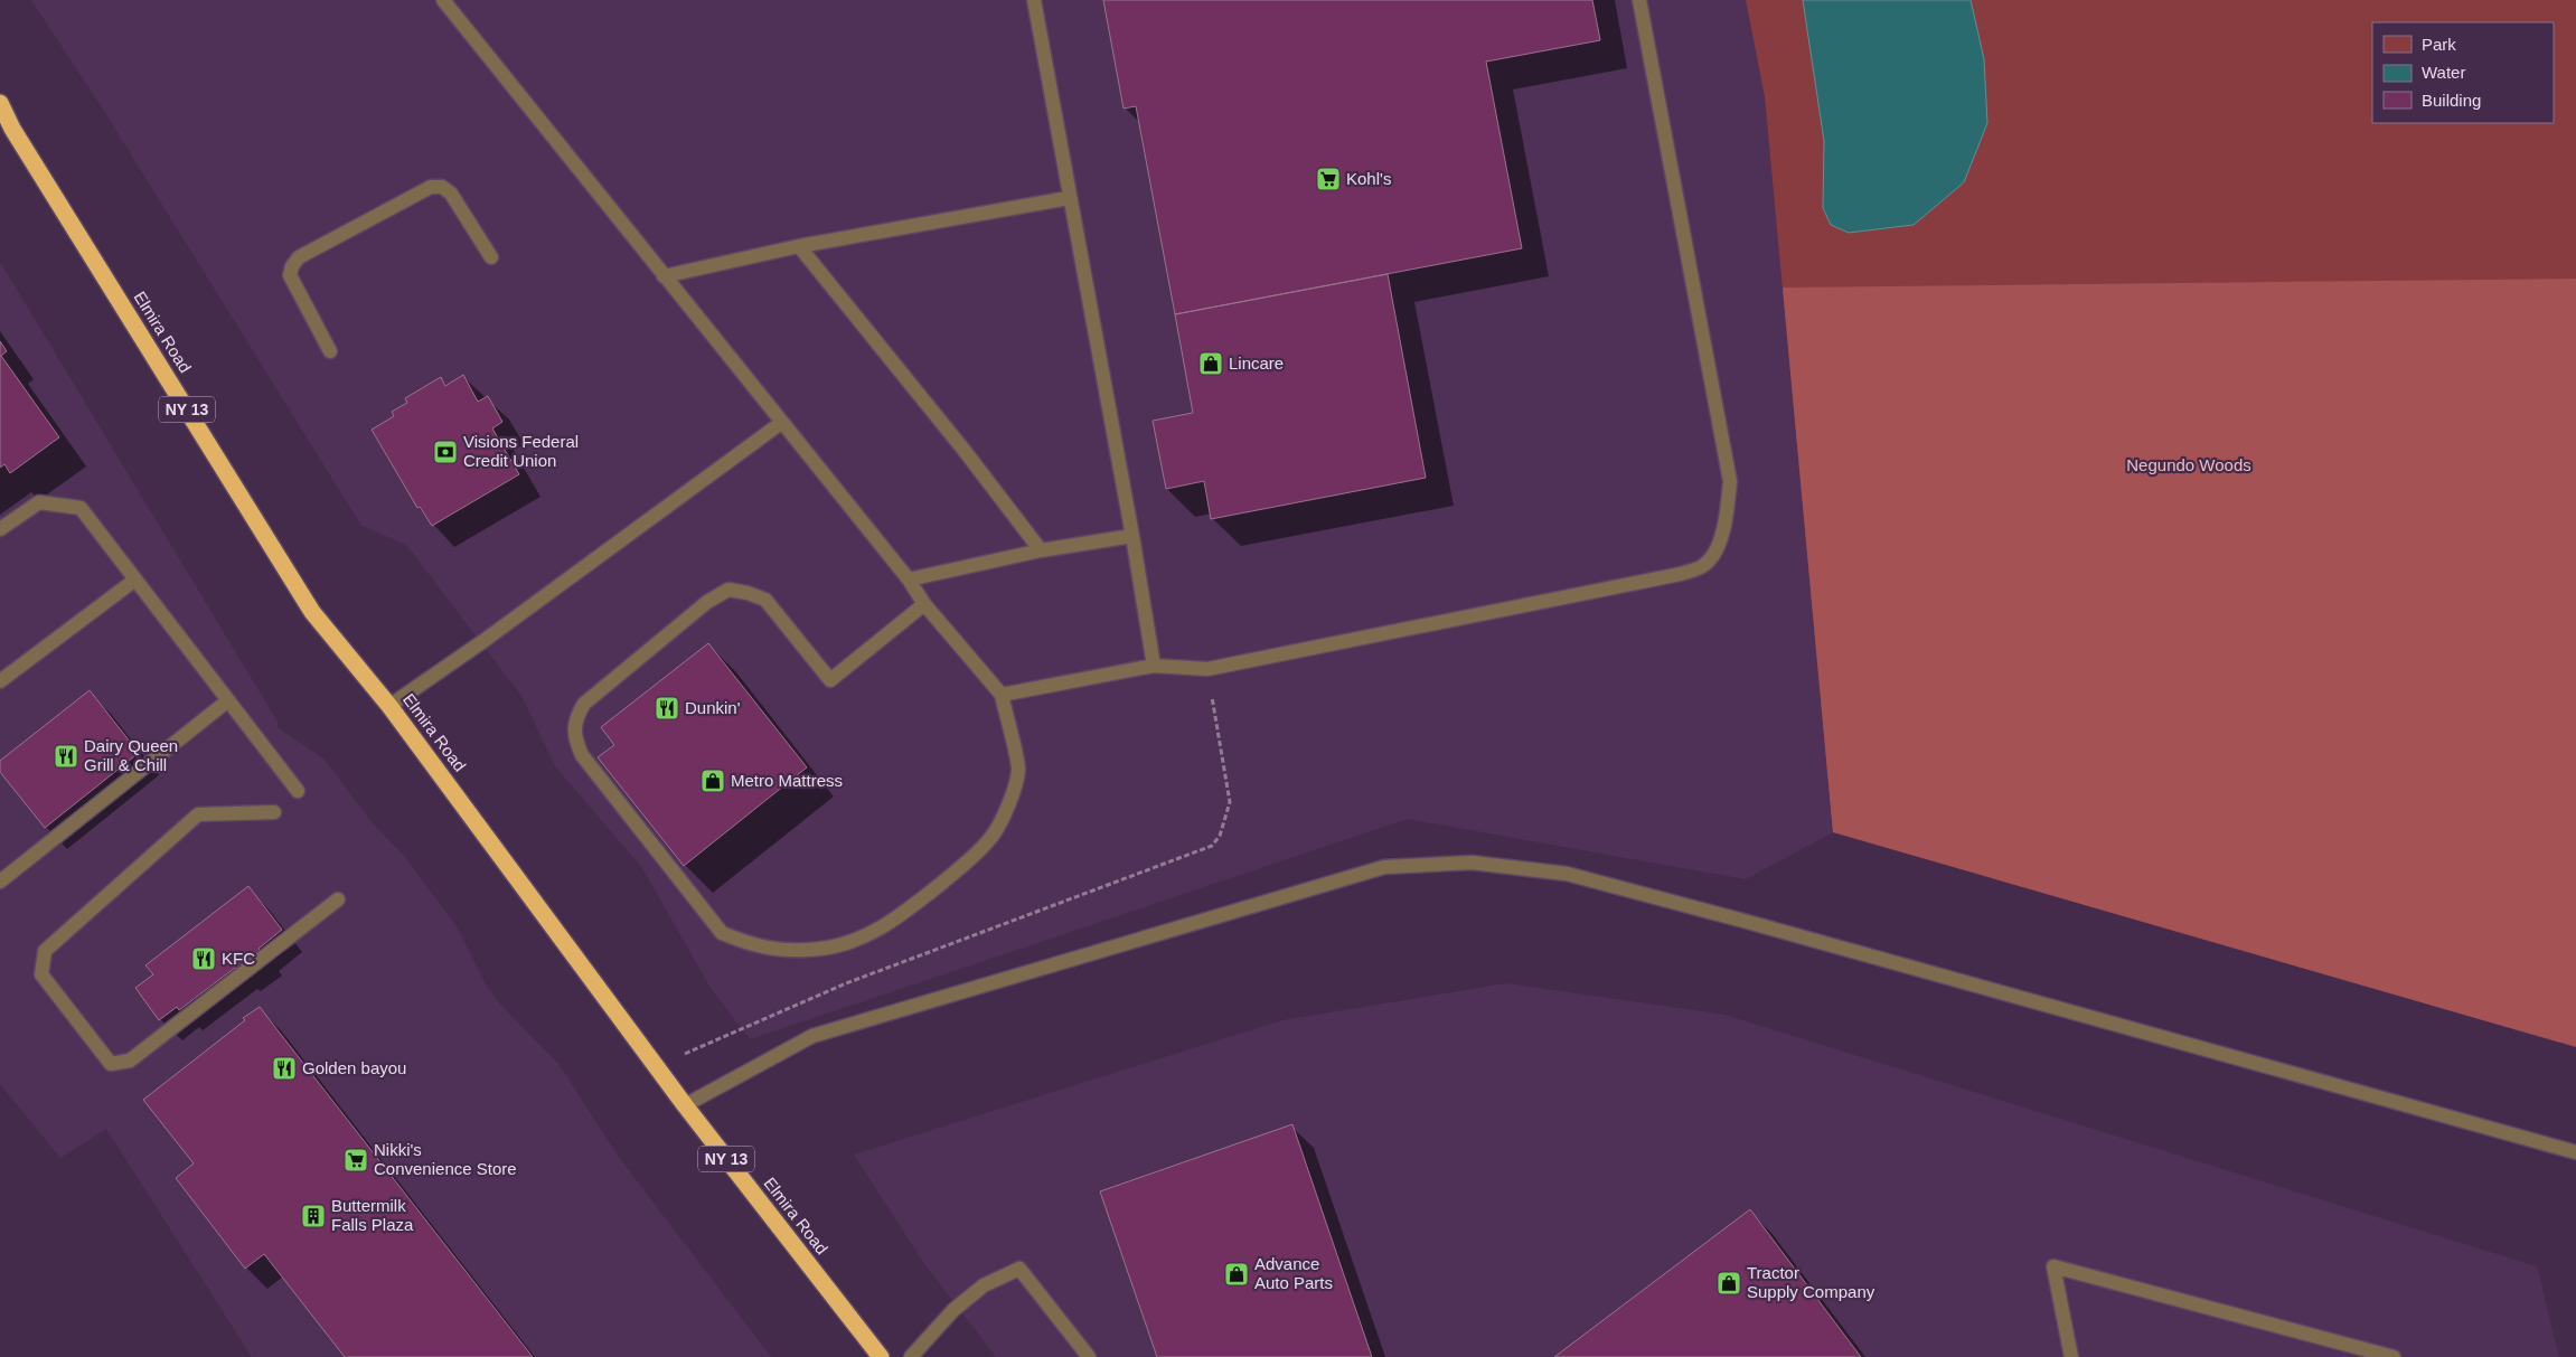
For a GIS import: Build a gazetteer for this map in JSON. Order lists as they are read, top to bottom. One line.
{"streets":{"highway":["Elmira Road","NY 13"]},"parks":["Negundo Woods"],"places":{"supermarket":["Kohl's","Nikki's Convenience Store"],"shop":["Lincare","Metro Mattress","Advance Auto Parts","Tractor Supply Company"],"bank":["Visions Federal Credit Union"],"restaurant":["Dunkin'","Dairy Queen Grill & Chill","KFC","Golden bayou"],"building":["Buttermilk Falls Plaza"]},"legend":["Park","Water","Building"]}
